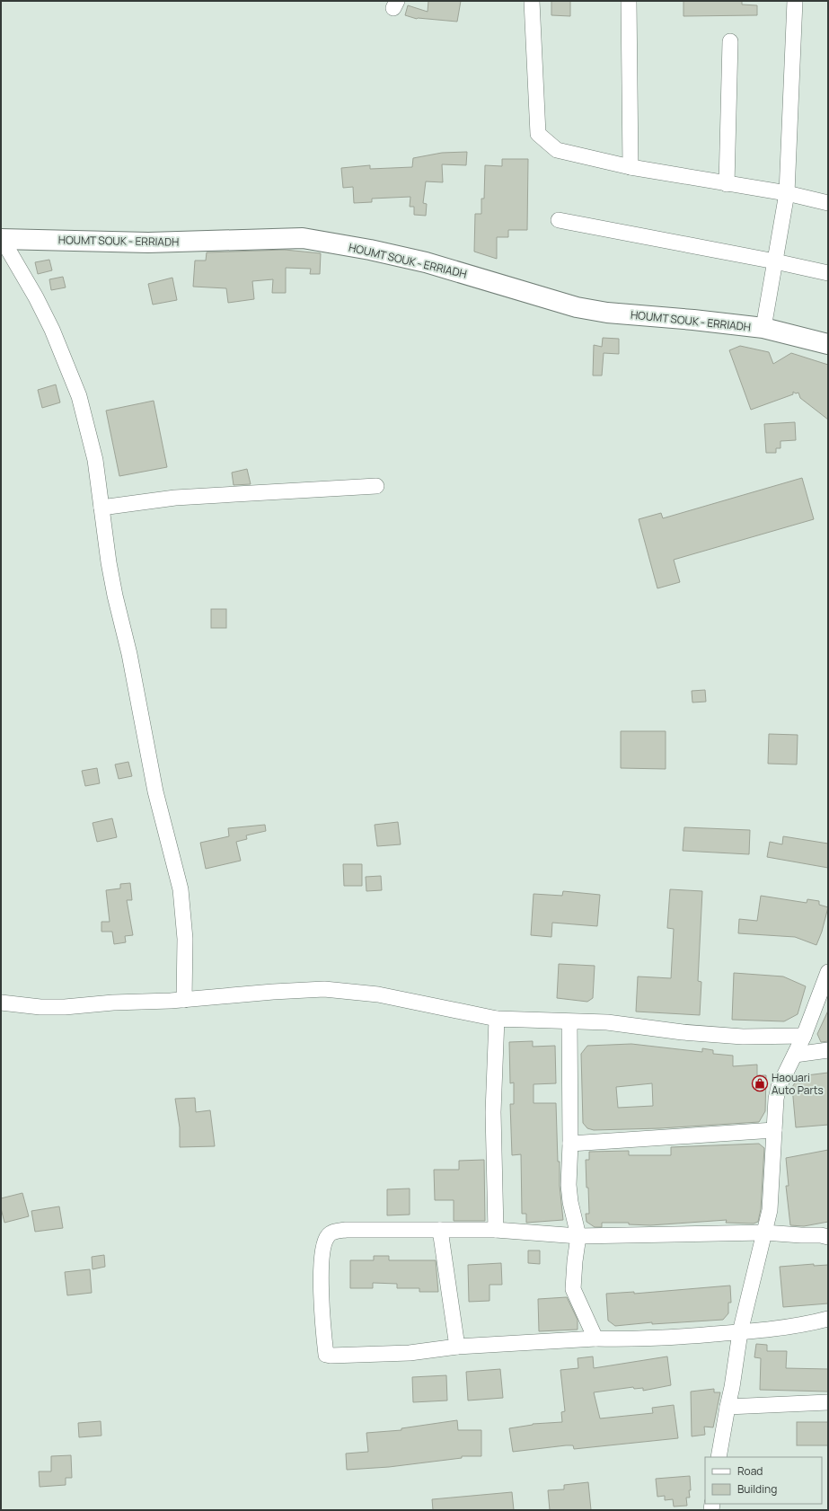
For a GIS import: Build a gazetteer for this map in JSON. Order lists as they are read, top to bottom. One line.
{"streets":{"street":["HOUMT SOUK - ERRIADH"]},"places":{"shop":["Haouari Auto Parts"]},"legend":["Road","Building"]}
